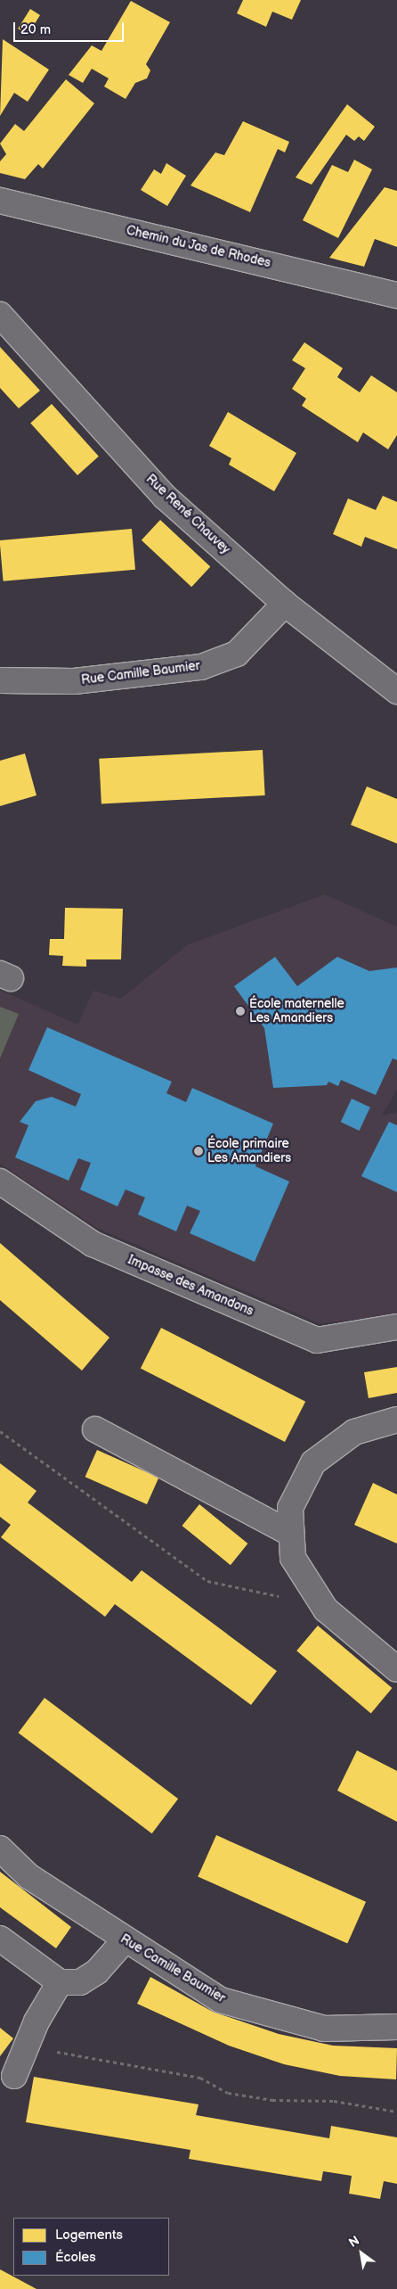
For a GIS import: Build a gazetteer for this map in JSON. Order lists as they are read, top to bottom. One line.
{"streets":{"street":["Chemin du Jas de Rhodes","Rue René Chauvey","Rue Camille Baumier","Impasse des Amandons"]},"crossings":[["Rue René Chauvey","Rue Camille Baumier"]],"places":["École maternelle Les Amandiers","École primaire Les Amandiers"],"legend":["Logements","Écoles"],"scale_bar":"20 m","north":"top left"}
